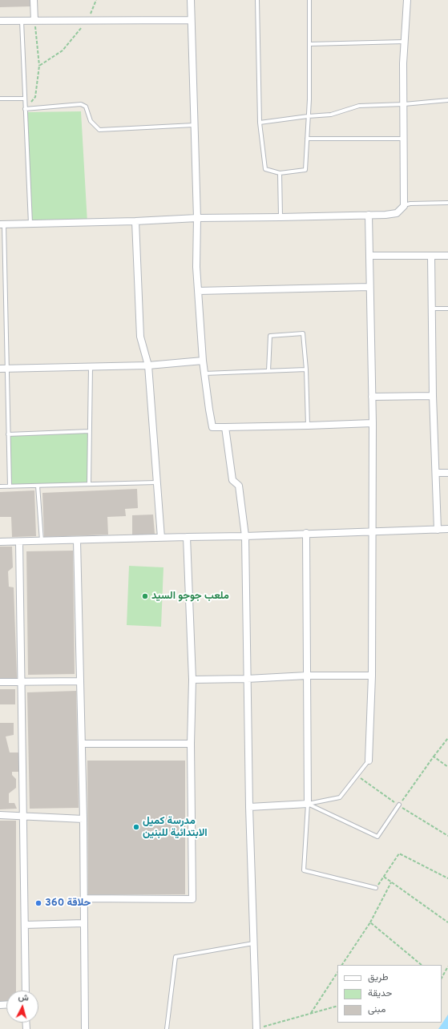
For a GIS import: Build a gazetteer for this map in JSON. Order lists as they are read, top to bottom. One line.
{"places":["ملعب جوجو السيد","مدرسة كميل الابتدائية للبنين","حلاقة 360"],"legend":["طريق","حديقة","مبنى"],"north":"top"}
